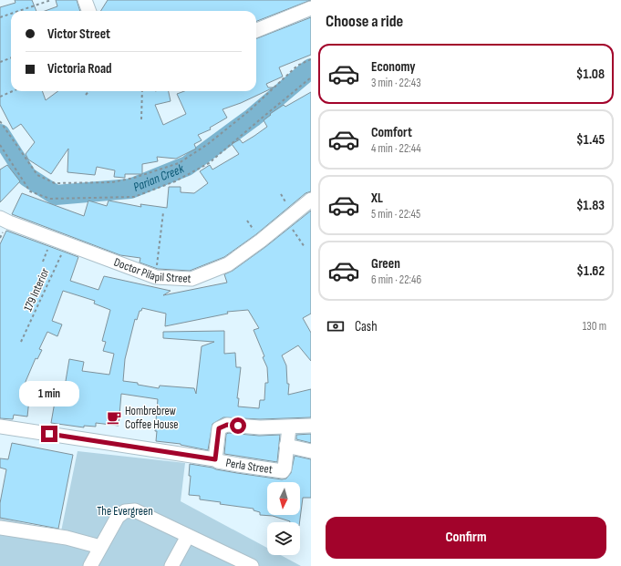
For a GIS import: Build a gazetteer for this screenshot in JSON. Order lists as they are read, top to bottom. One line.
{"streets":{"street":["Doctor Pilapil Street","Perla Street"],"path":["179 Interior"]},"crossings":[["Doctor Pilapil Street","179 Interior"]],"water":["Parian Creek"],"parks":["The Evergreen"],"places":{"cafe":["Hombrebrew Coffee House"]},"north":"bottom","page":{"heading":"Choose a ride","banner":["Victor Street","Victoria Road"],"list":[{"name":"Economy","note":"3 min · 22:43","value":"$1.08"},{"name":"Comfort","note":"4 min · 22:44","value":"$1.45"},{"name":"XL","note":"5 min · 22:45","value":"$1.83"},{"name":"Green","note":"6 min · 22:46","value":"$1.62"}],"pay":["Cash","130 m"],"bubble":"1 min","buttons":"Confirm"}}
